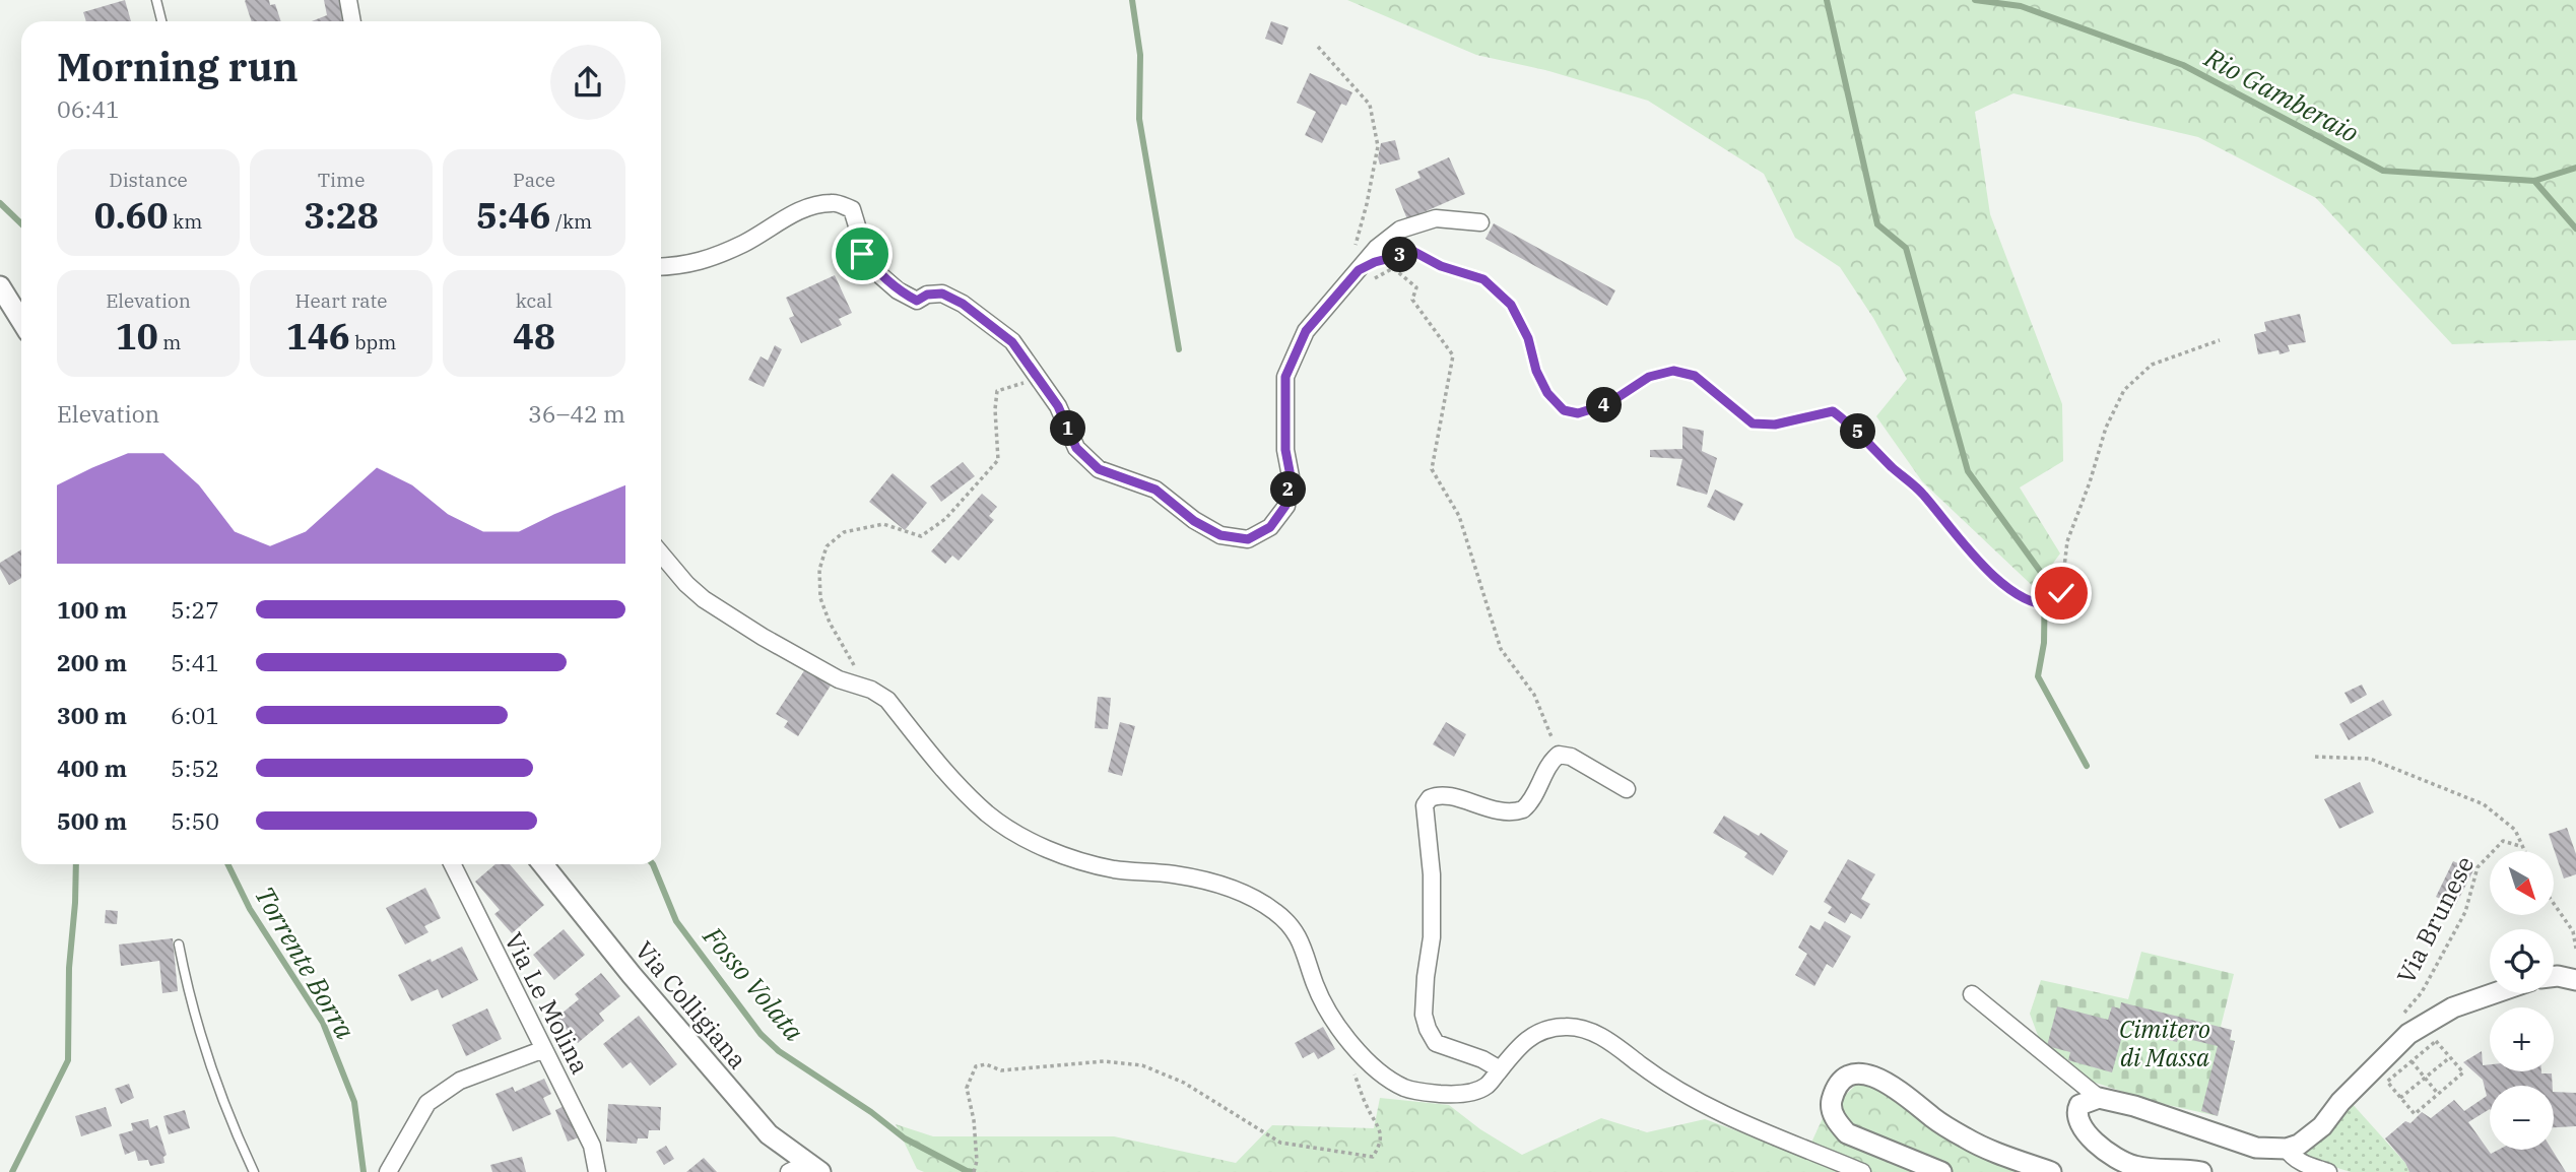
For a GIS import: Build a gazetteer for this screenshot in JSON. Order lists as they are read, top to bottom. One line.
{"streets":{"street":["Via Le Molina","Via Colligiana"],"path":["Via Brunese"]},"water":["Rio Gamberaio","Torrente Borra","Fosso Volata"],"parks":["Cimitero di Massa"],"north":"bottom right","page":{"heading":["Morning run","06:41"],"stats":[["Distance","0.60 km"],["Time","3:28"],["Pace","5:46 /km"],["Elevation","10 m"],["Heart rate","146 bpm"],["kcal","48"]],"pins":["3","4","1","5","2"],"chart":["Elevation","36–42 m"],"list":[{"name":"100 m","note":"5:27"},{"name":"200 m","note":"5:41"},{"name":"300 m","note":"6:01"},{"name":"400 m","note":"5:52"},{"name":"500 m","note":"5:50"}],"map_buttons":["+","−"]}}
